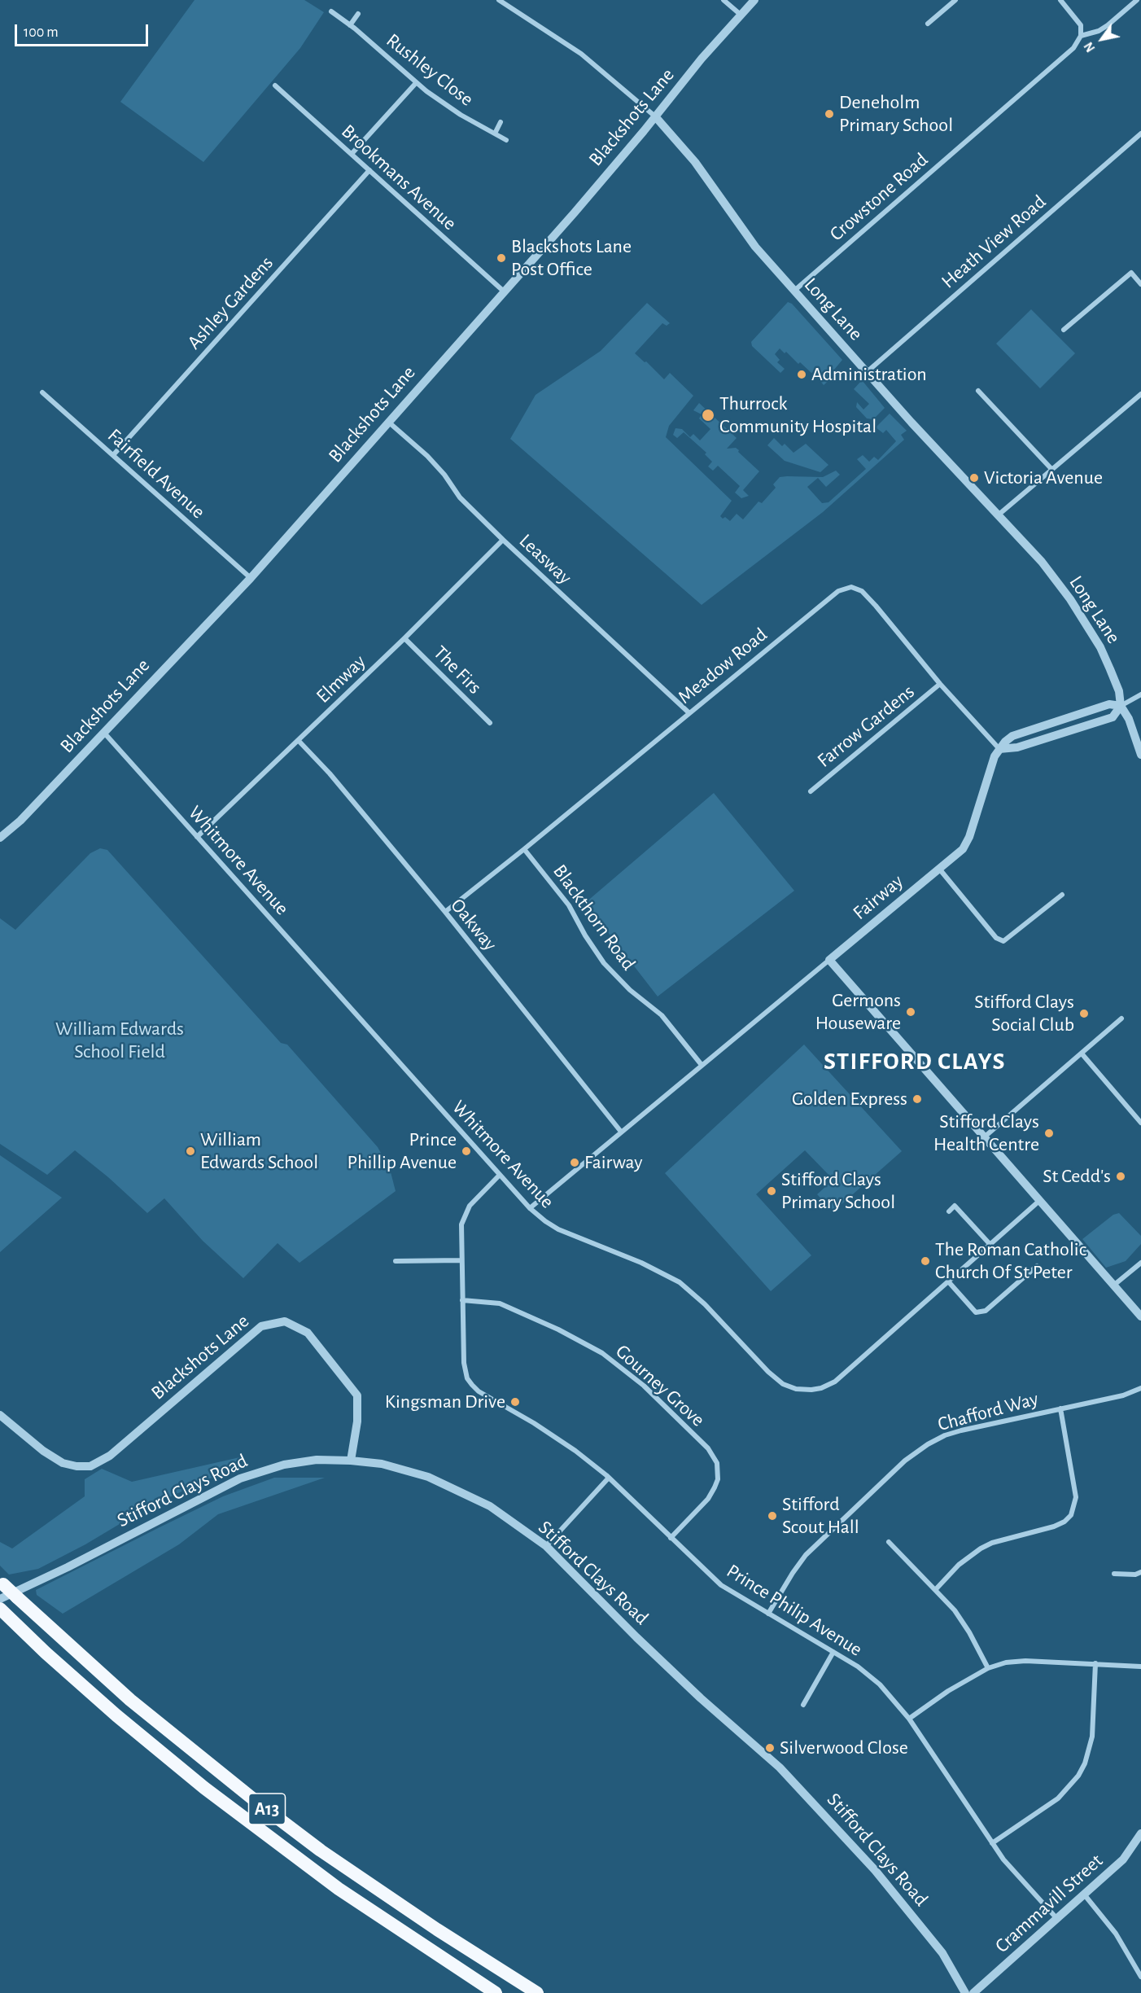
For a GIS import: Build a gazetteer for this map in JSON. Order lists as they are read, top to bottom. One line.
{"streets":{"highway":["A13"],"street":["Rushley Close","Blackshots Lane","Brookmans Avenue","Crowstone Road","Heath View Road","Ashley Gardens","Long Lane","Fairfield Avenue","Leasway","Meadow Road","The Firs","Elmway","Farrow Gardens","Whitmore Avenue","Fairway","Blackthorn Road","Oakway","Gourney Grove","Chafford Way","Stifford Clays Road","Prince Philip Avenue","Crammavill Street"]},"crossings":[["Blackshots Lane","Brookmans Avenue"],["Blackshots Lane","Long Lane"],["Blackshots Lane","Fairfield Avenue"],["Blackshots Lane","Leasway"],["Blackshots Lane","Whitmore Avenue"],["Blackshots Lane","Stifford Clays Road"],["Brookmans Avenue","Ashley Gardens"],["Crowstone Road","Long Lane"],["Heath View Road","Long Lane"],["Ashley Gardens","Fairfield Avenue"],["Long Lane","Fairway"],["Leasway","Meadow Road"],["Leasway","Elmway"],["Meadow Road","Farrow Gardens"],["Meadow Road","Fairway"],["Meadow Road","Blackthorn Road"],["Meadow Road","Oakway"],["The Firs","Elmway"],["Elmway","Whitmore Avenue"],["Elmway","Oakway"],["Whitmore Avenue","Fairway"],["Whitmore Avenue","Prince Philip Avenue"],["Fairway","Blackthorn Road"],["Fairway","Oakway"],["Gourney Grove","Prince Philip Avenue"],["Chafford Way","Prince Philip Avenue"],["Prince Philip Avenue","Crammavill Street"]],"districts":["STIFFORD CLAYS"],"parks":["William Edwards School Field"],"places":["Deneholm Primary School","Blackshots Lane Post Office","Administration","Thurrock Community Hospital","Victoria Avenue","Germons Houseware","Stifford Clays Social Club","Golden Express","Stifford Clays Health Centre","William Edwards School","Prince Phillip Avenue","Fairway","St Cedd's","Stifford Clays Primary School","The Roman Catholic Church Of St Peter","Kingsman Drive","Stifford Scout Hall","Silverwood Close"],"scale_bar":"100 m","north":"bottom left"}
